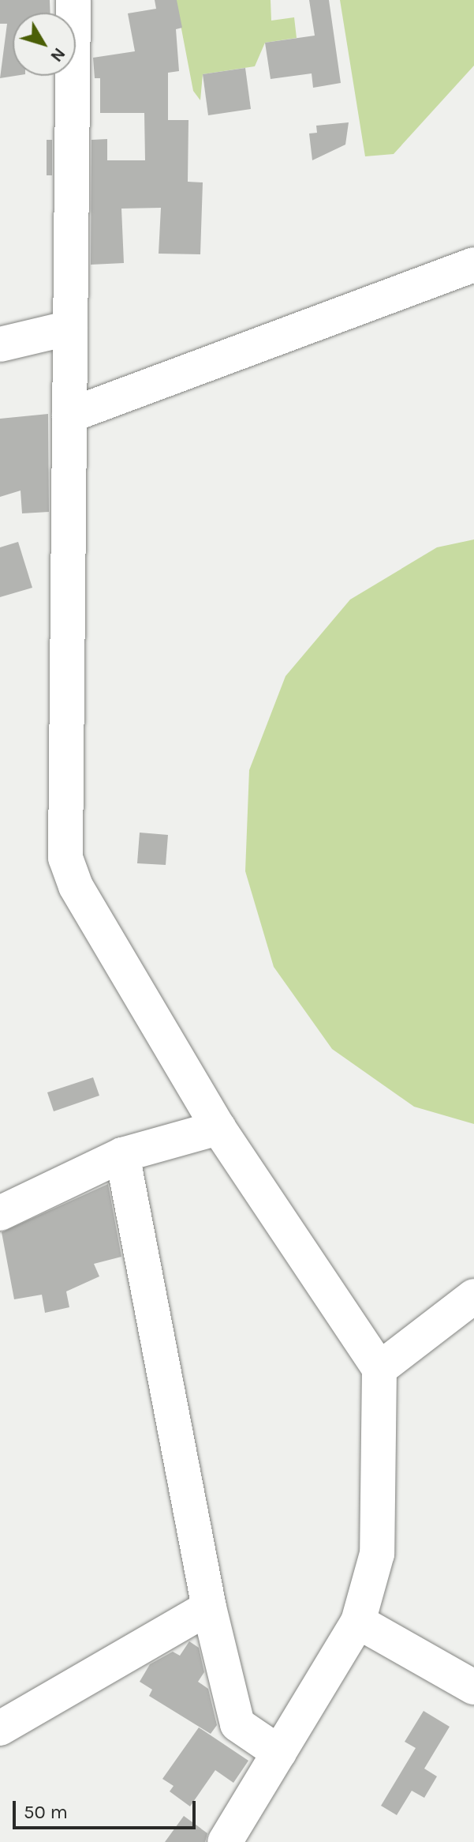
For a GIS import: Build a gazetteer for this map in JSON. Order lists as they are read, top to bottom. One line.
{"scale_bar":"50 m","north":"bottom right"}
